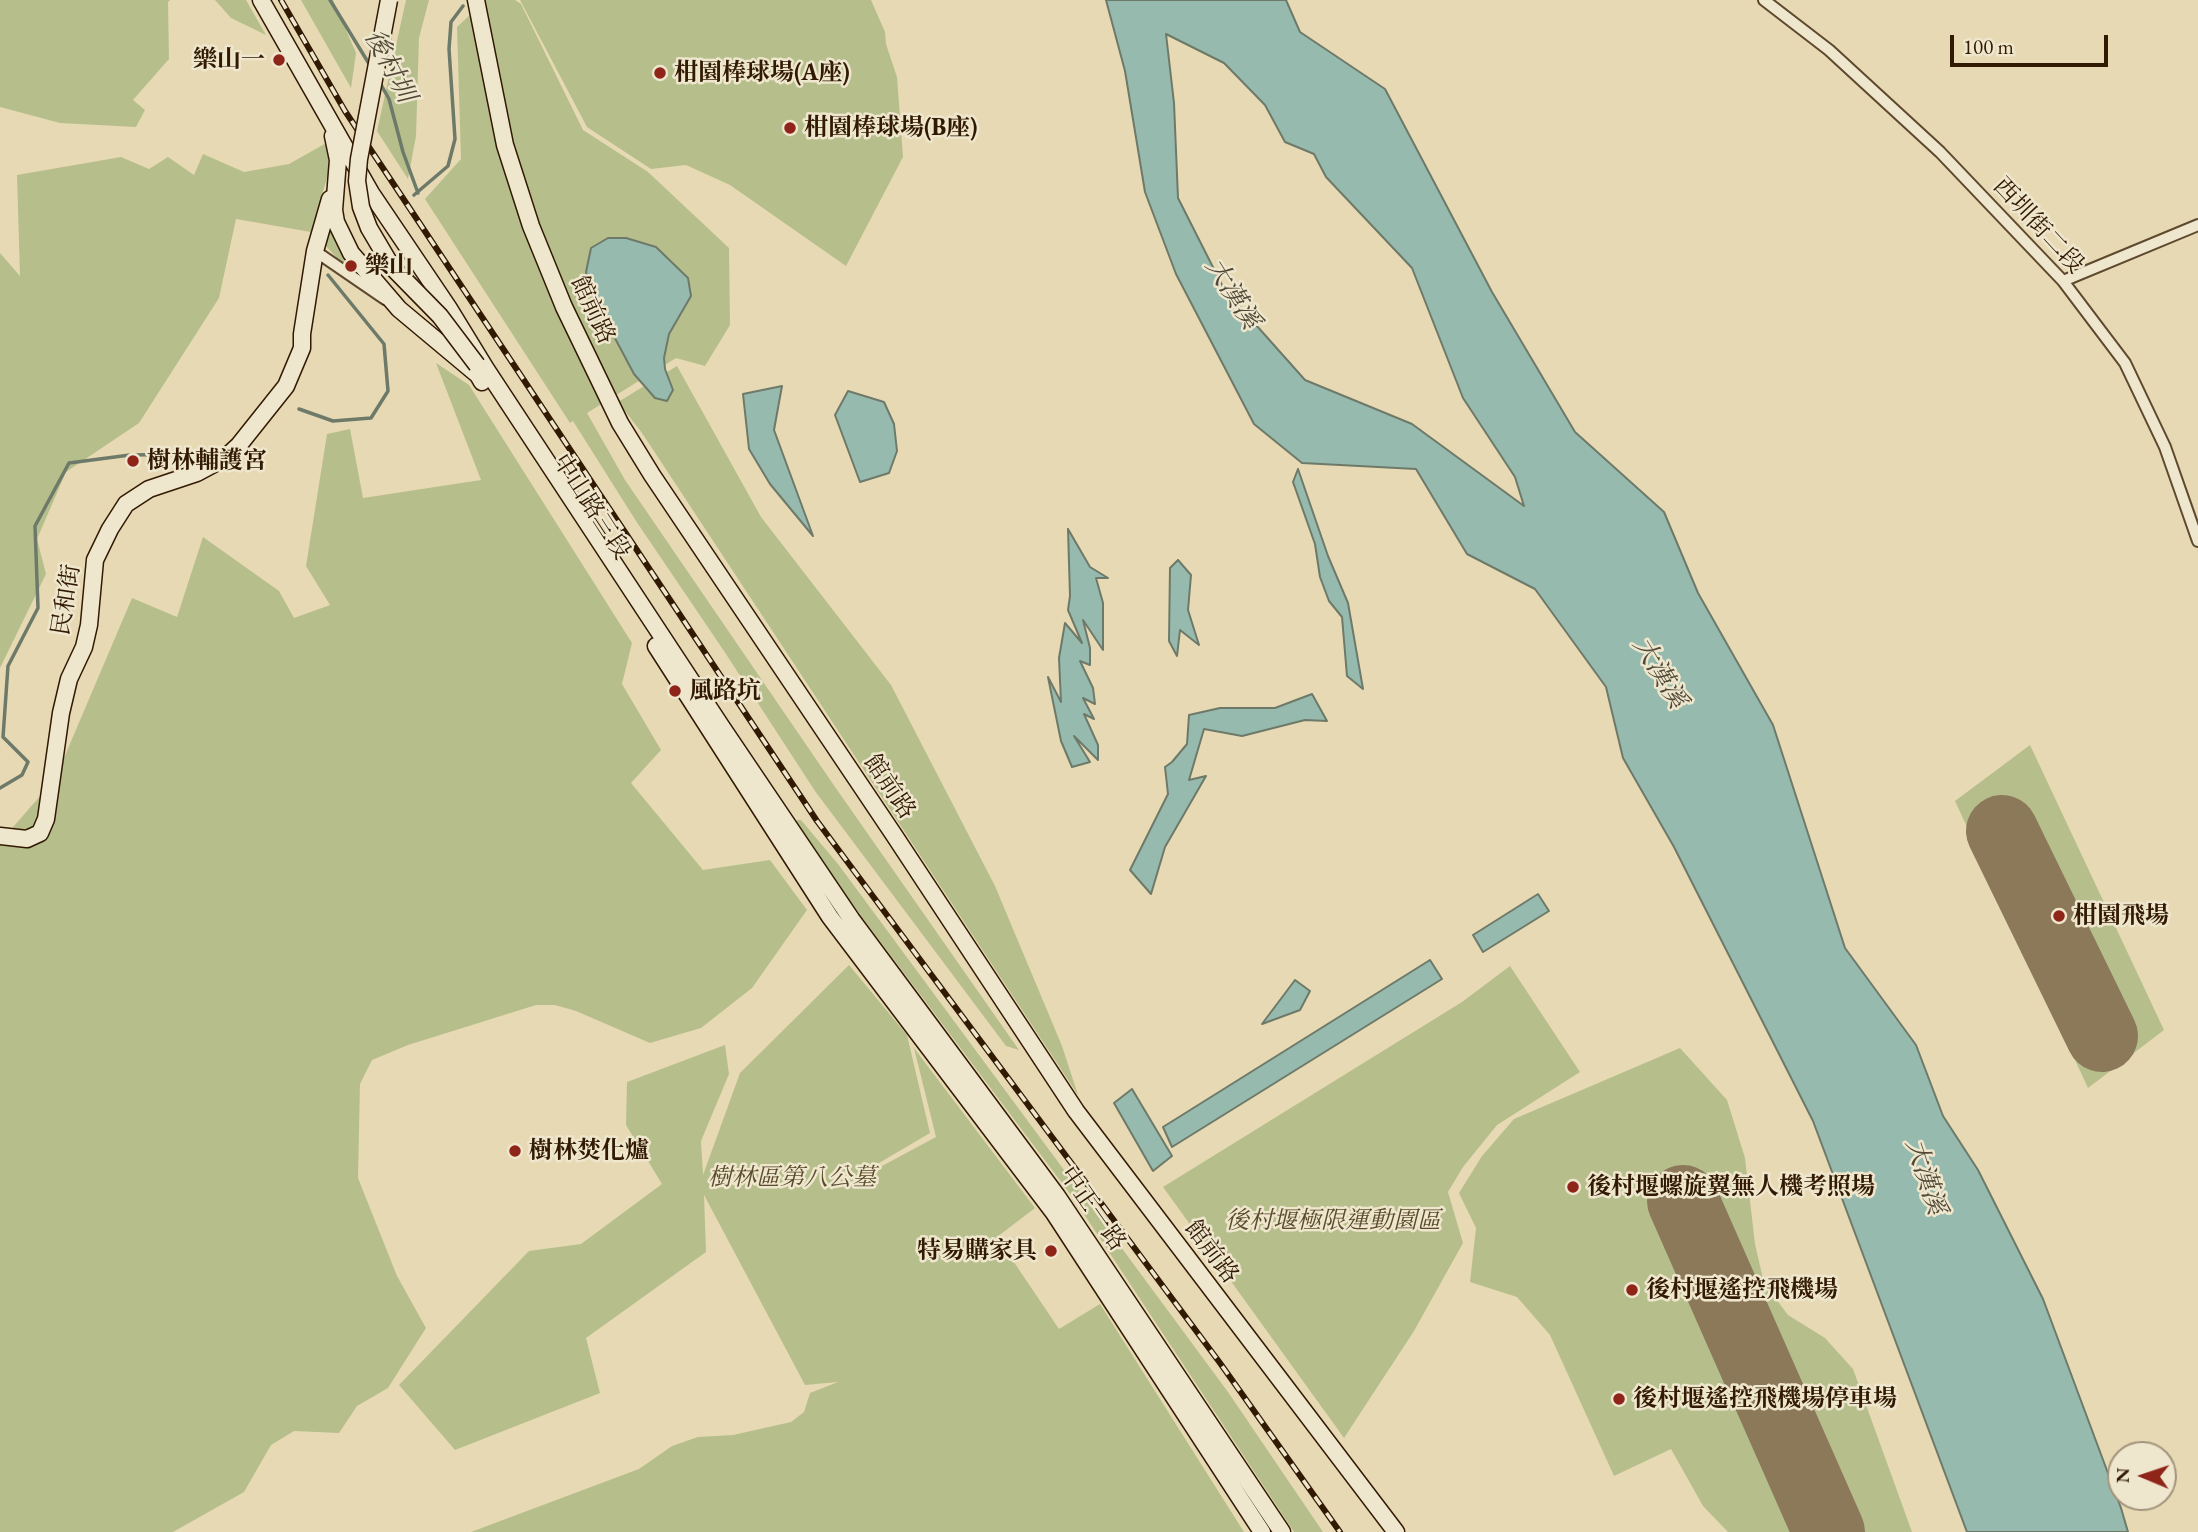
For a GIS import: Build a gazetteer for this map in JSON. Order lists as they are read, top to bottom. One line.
{"streets":{"main road":["館前路","中山路三段","民和街","中正一路"],"street":["西圳街二段"]},"crossings":[["中山路三段","民和街"],["中山路三段","中正一路"]],"water":["後村圳","大漢溪"],"parks":["樹林區第八公墓","後村堰極限運動園區"],"places":["樂山一","柑園棒球場(A座)","柑園棒球場(B座)","樂山","樹林輔護宮","風路坑","柑園飛場","樹林焚化爐","後村堰螺旋翼無人機考照場","特易購家具","後村堰遙控飛機場","後村堰遙控飛機場停車場"],"scale_bar":"100 m","north":"left"}
